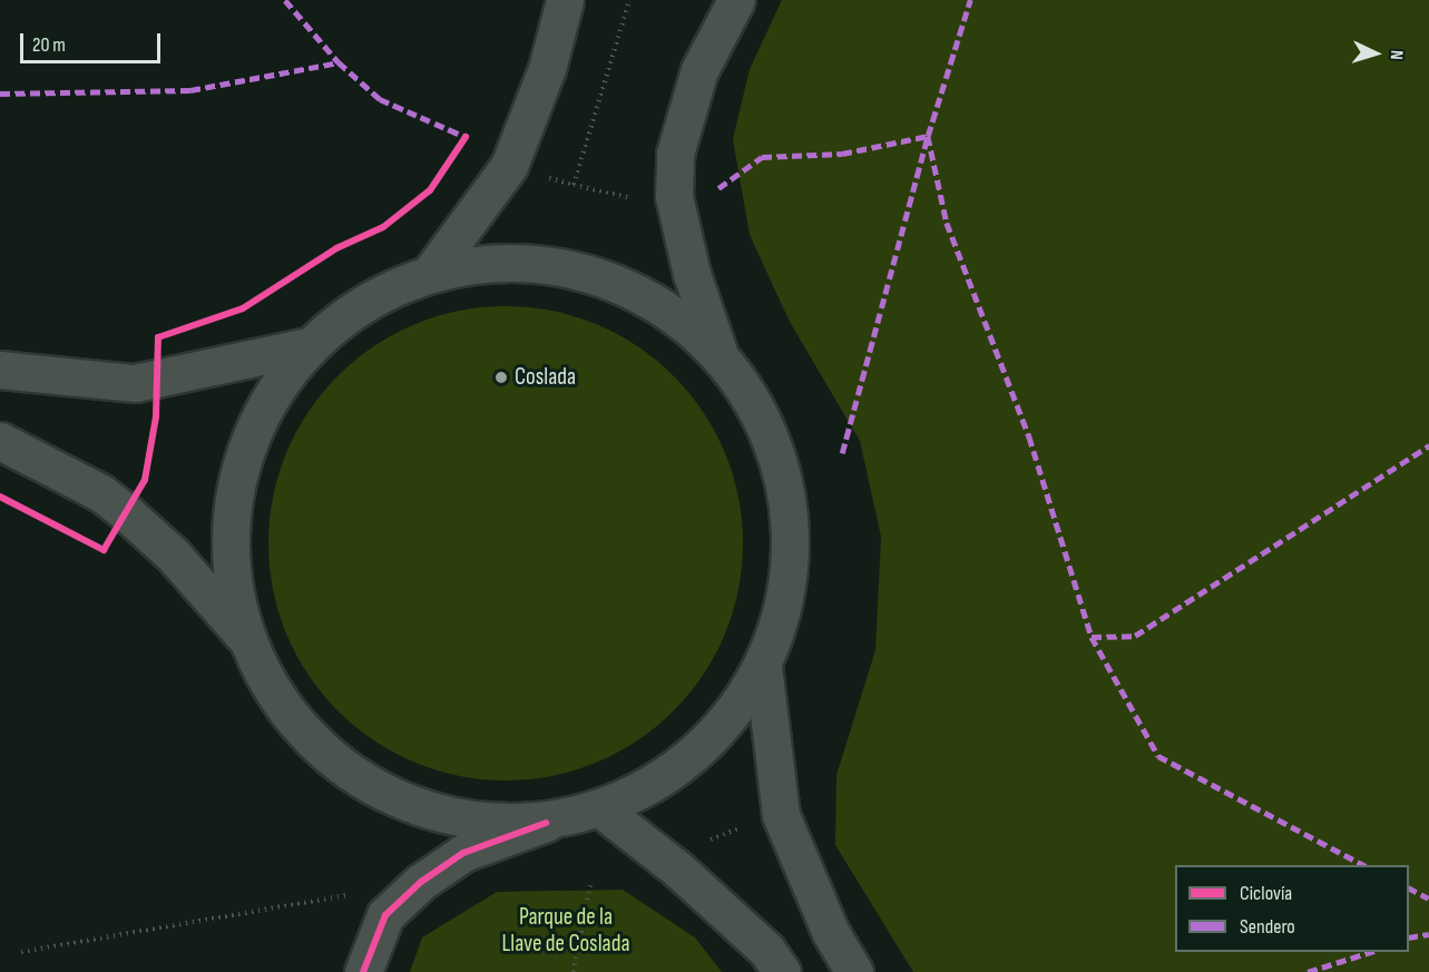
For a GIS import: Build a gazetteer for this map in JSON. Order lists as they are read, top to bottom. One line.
{"parks":["Parque de la Llave de Coslada"],"places":["Coslada"],"legend":["Ciclovía","Sendero"],"scale_bar":"20 m","north":"right"}
